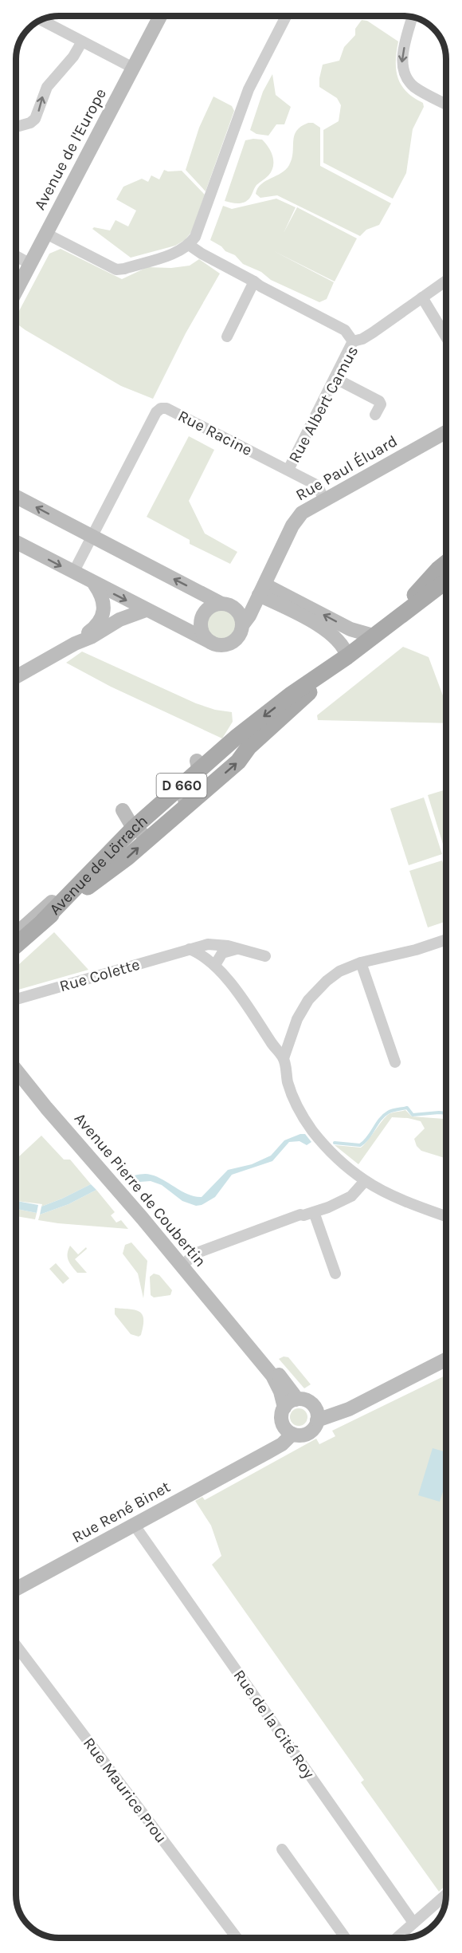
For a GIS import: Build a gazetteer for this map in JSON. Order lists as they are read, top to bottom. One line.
{"streets":{"main road":["D 660","Avenue de Lörrach"],"street":["Avenue de l'Europe","Rue Albert Camus","Rue Racine","Rue Paul Éluard","Rue Colette","Avenue Pierre de Coubertin","Rue René Binet","Rue de la Cité Roy","Rue Maurice Prou"]},"crossings":[["Rue Albert Camus","Rue Racine"],["Rue Racine","Rue Paul Éluard"],["Avenue Pierre de Coubertin","Rue René Binet"],["Rue René Binet","Rue de la Cité Roy"]]}
